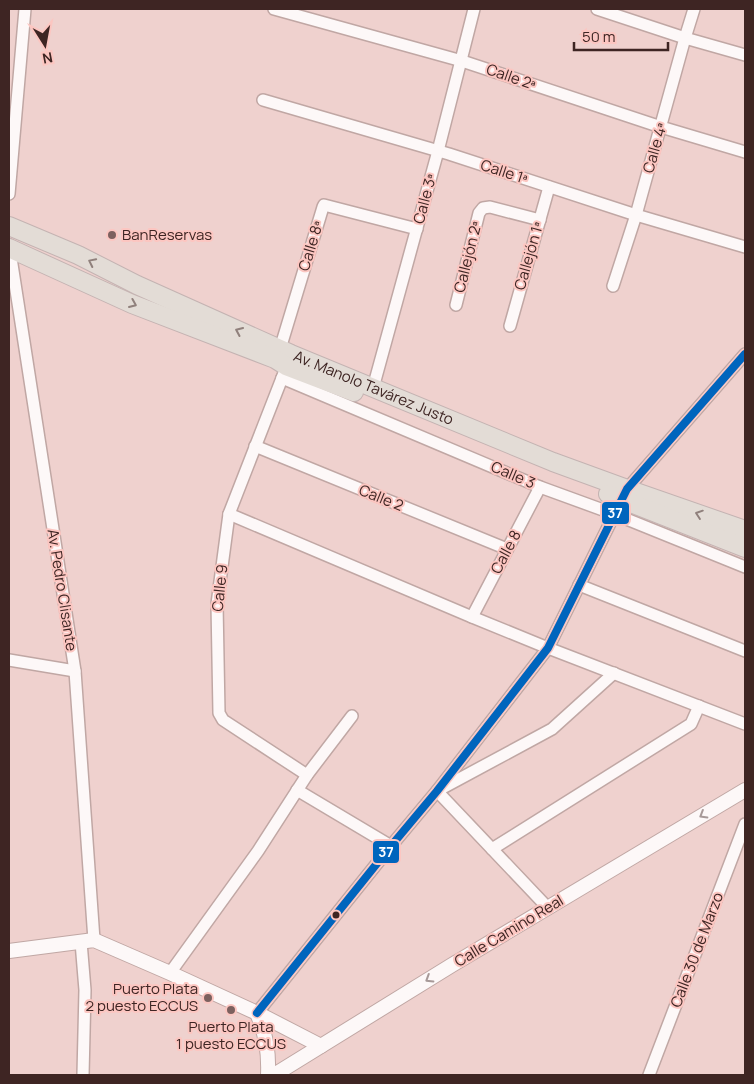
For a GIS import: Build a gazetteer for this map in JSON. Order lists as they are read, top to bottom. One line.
{"streets":{"main road":["Av. Manolo Tavárez Justo"],"street":["Calle 2ª","Calle 4ª","Calle 1ª","Calle 3ª","Calle 8ª","Callejón 1ª","Callejón 2ª","Calle 3","Calle 2","Calle 8","Calle 9","Av. Pedro Clisante","Calle Camino Real","Calle 30 de Marzo"]},"crossings":[["Calle 2ª","Calle 4ª"],["Calle 2ª","Calle 3ª"],["Calle 4ª","Calle 1ª"],["Calle 1ª","Calle 3ª"],["Calle 1ª","Callejón 1ª"],["Calle 3ª","Calle 8ª"],["Calle 3ª","Av. Manolo Tavárez Justo"],["Calle 8ª","Av. Manolo Tavárez Justo"],["Callejón 1ª","Callejón 2ª"],["Av. Manolo Tavárez Justo","Calle 3"],["Av. Manolo Tavárez Justo","Calle 9"],["Av. Manolo Tavárez Justo","Av. Pedro Clisante"],["Calle 3","Calle 8"],["Calle 3","Calle 9"],["Calle 2","Calle 8"],["Calle 2","Calle 9"]],"places":["BanReservas","Puerto Plata 2 puesto ECCUS","Puerto Plata 1 puesto ECCUS"],"lines":["transit line 37"],"scale_bar":"50 m","north":"bottom"}
